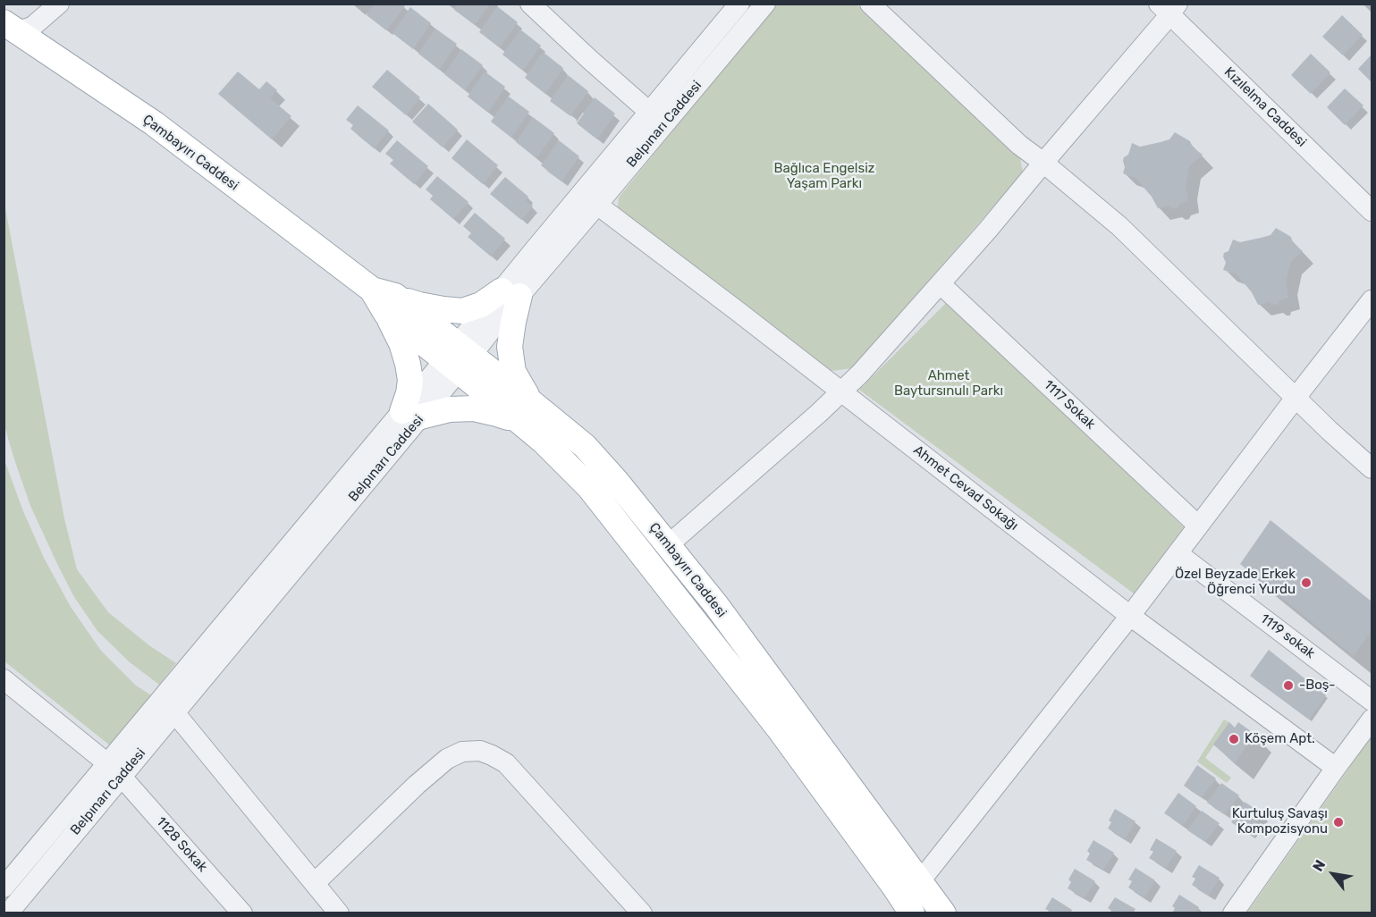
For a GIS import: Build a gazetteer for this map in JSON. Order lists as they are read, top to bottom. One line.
{"streets":{"main road":["Çambayırı Caddesi"],"street":["Kızılelma Caddesi","Belpınarı Caddesi","1117 Sokak","Ahmet Cevad Sokağı","1119 sokak","1128 Sokak"]},"crossings":[["Belpınarı Caddesi","Çambayırı Caddesi"],["Belpınarı Caddesi","Ahmet Cevad Sokağı"],["Belpınarı Caddesi","1128 Sokak"]],"parks":["Bağlıca Engelsiz Yaşam Parkı","Ahmet Baytursınulı Parkı"],"places":["Özel Beyzade Erkek Öğrenci Yurdu","-Boş-","Köşem Apt.","Kurtuluş Savaşı Kompozisyonu"],"north":"top left"}
